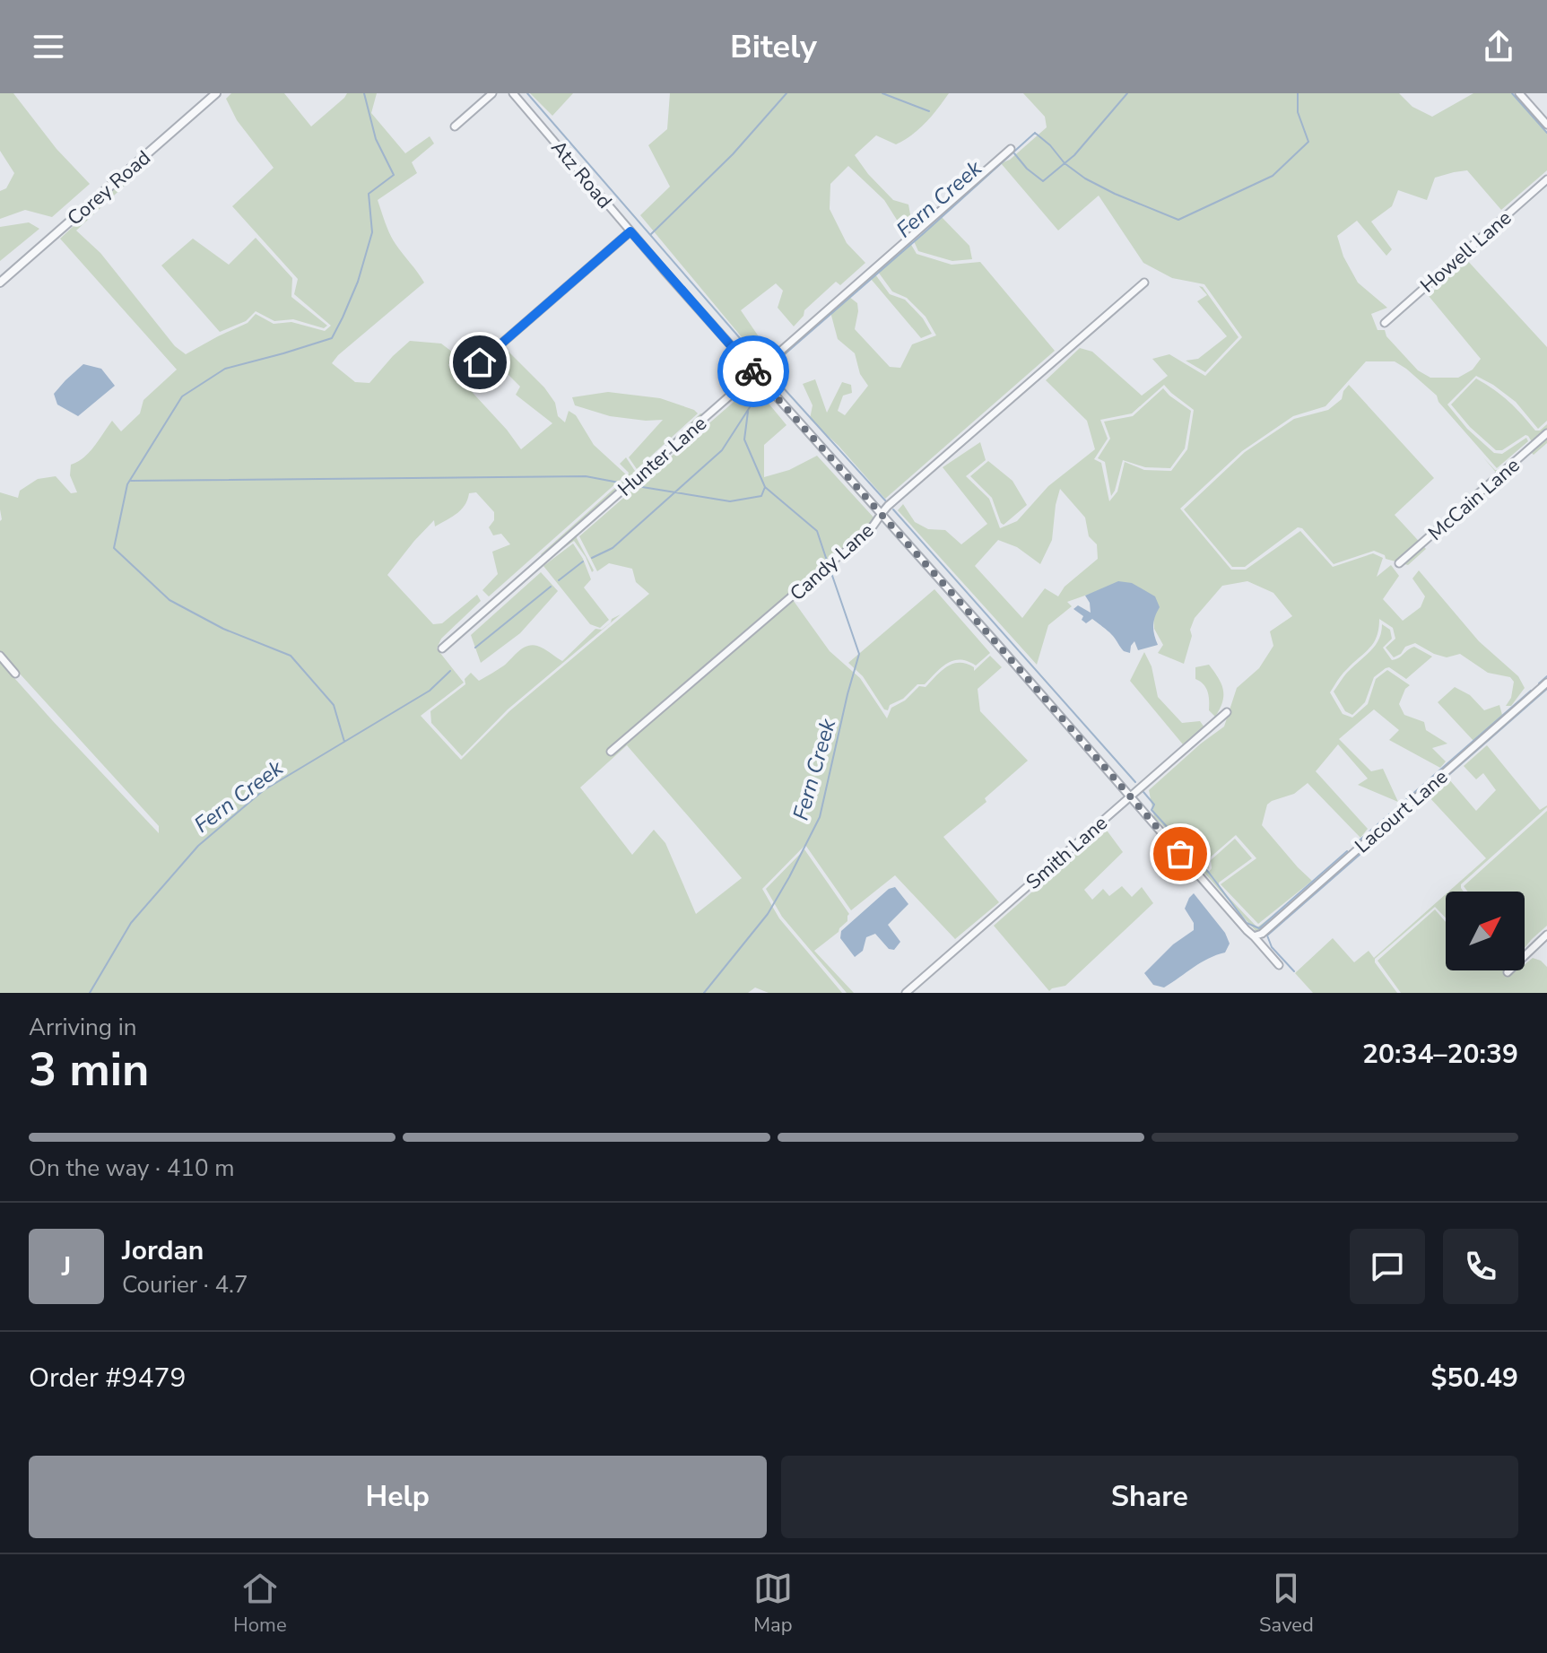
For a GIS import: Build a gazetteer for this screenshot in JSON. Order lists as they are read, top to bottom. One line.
{"streets":{"street":["Atz Road","Corey Road","Howell Lane","Hunter Lane","McCain Lane","Candy Lane","Lacourt Lane","Smith Lane"]},"crossings":[["Atz Road","Hunter Lane"],["Atz Road","Candy Lane"],["Atz Road","Lacourt Lane"],["Atz Road","Smith Lane"]],"water":["Fern Creek"],"north":"top right","page":{"header":"Bitely","heading":["3 min","Arriving in","20:34–20:39"],"panel":["Jordan","Courier · 4.7","Order #9479","$50.49"],"bar":"On the way · 410 m","round":"J","buttons":["Help","Share"],"tabs":["Home","Map","Saved"]}}
